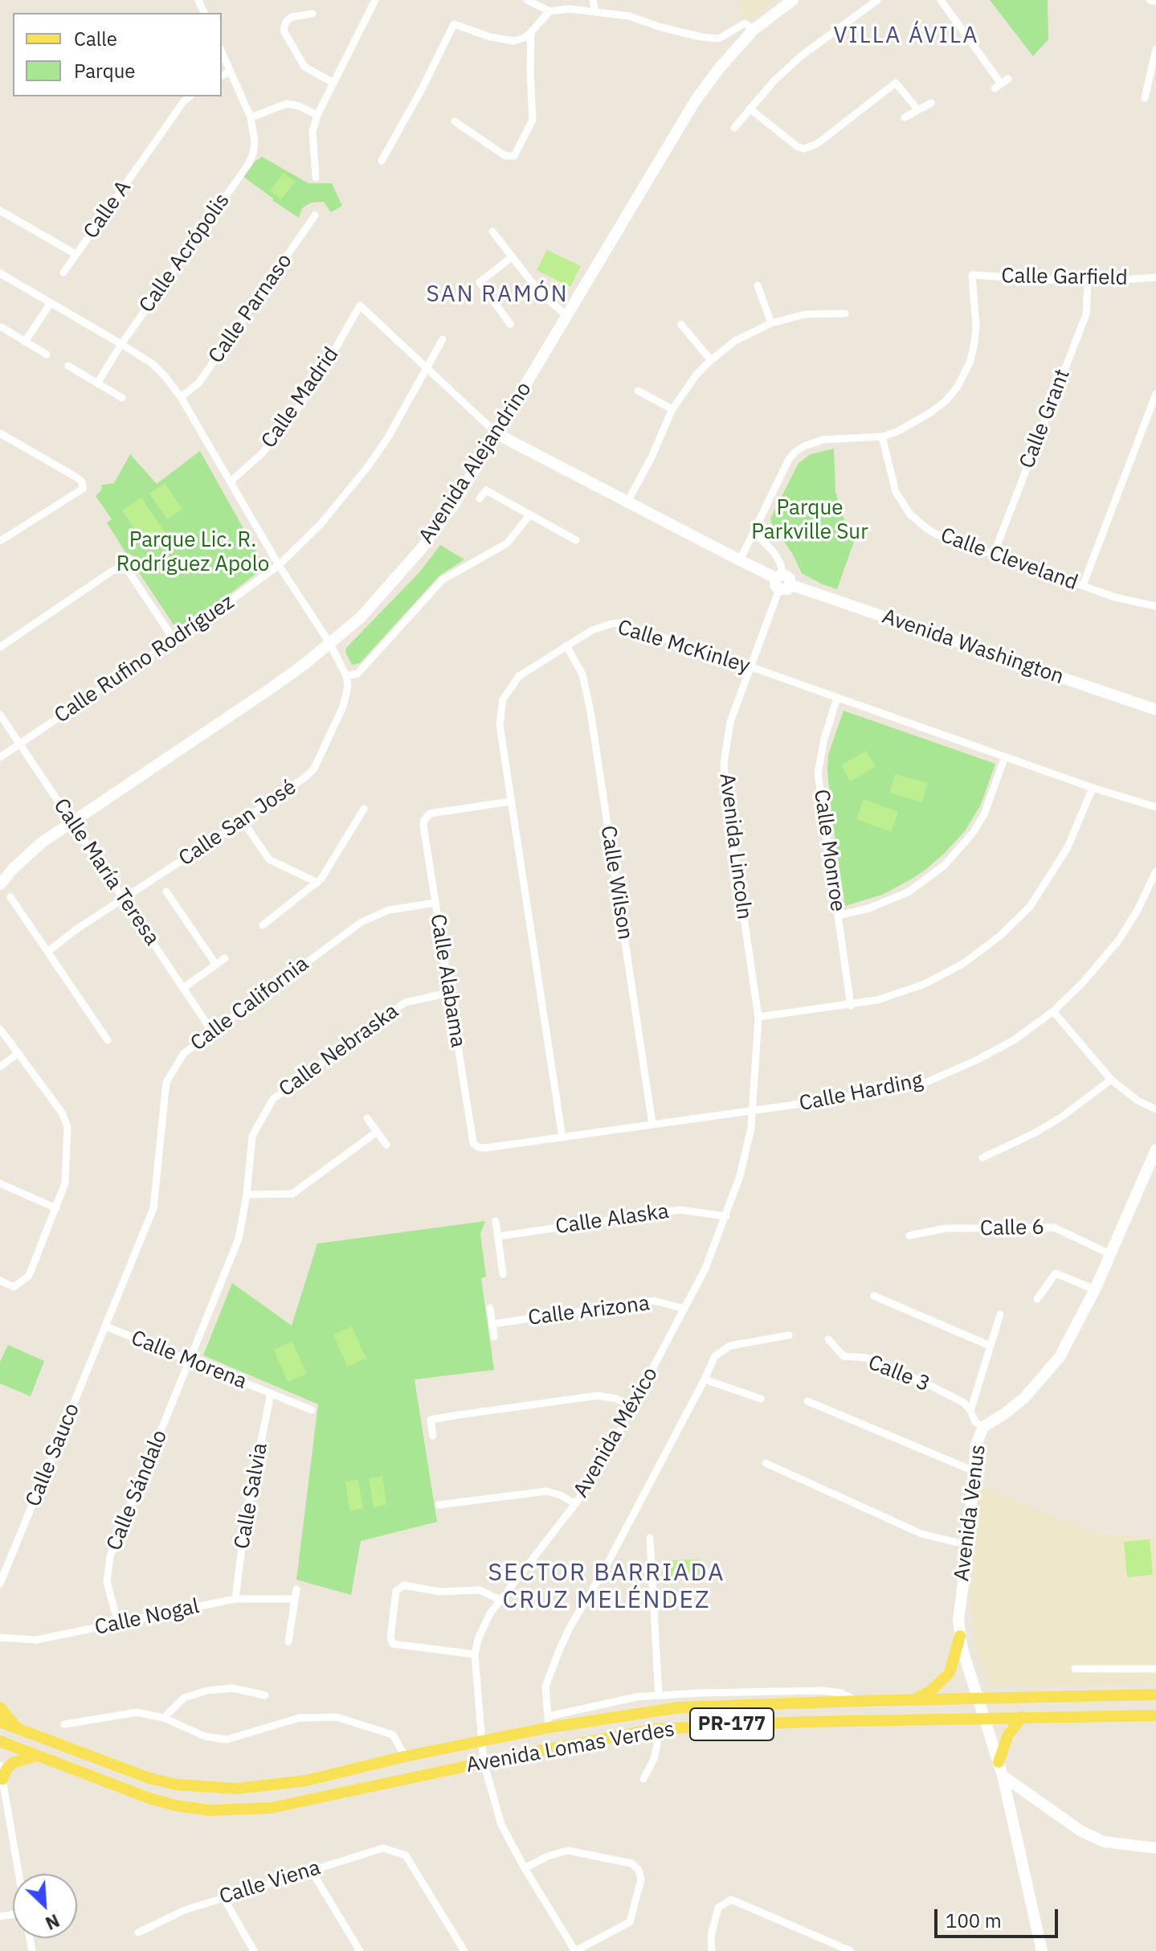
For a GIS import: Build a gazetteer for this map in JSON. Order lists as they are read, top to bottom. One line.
{"streets":{"main road":["PR-177","Avenida Lomas Verdes"],"street":["Calle A","Calle Acrópolis","Calle Garfield","Calle Parnaso","Calle Madrid","Calle Grant","Avenida Alejandrino","Calle Cleveland","Calle McKinley","Avenida Washington","Calle Rufino Rodríguez","Calle San José","Avenida Lincoln","Calle Monroe","Calle María Teresa","Calle Wilson","Calle Alabama","Calle California","Calle Nebraska","Calle Harding","Calle Alaska","Calle 6","Calle Arizona","Calle Morena","Calle 3","Avenida México","Calle Sauco","Calle Sándalo","Calle Salvia","Avenida Venus","Calle Nogal","Calle Viena"]},"crossings":[["Calle Garfield","Calle Grant"],["Calle Garfield","Calle Cleveland"],["Calle Madrid","Calle Rufino Rodríguez"],["Calle Grant","Calle Cleveland"],["Avenida Alejandrino","Avenida Washington"],["Avenida Alejandrino","Calle María Teresa"],["Calle McKinley","Avenida Lincoln"],["Calle McKinley","Calle Monroe"],["Calle McKinley","Calle Wilson"],["Calle McKinley","Calle Alabama"],["Calle McKinley","Calle Harding"],["Avenida Washington","Avenida Lincoln"],["Calle Rufino Rodríguez","Calle María Teresa"],["Calle San José","Calle María Teresa"],["Avenida Lincoln","Calle Harding"],["Avenida Lincoln","Avenida México"],["Calle María Teresa","Calle California"],["Calle Wilson","Calle Harding"],["Calle Alabama","Calle California"],["Calle Alabama","Calle Nebraska"],["Calle Alabama","Calle Harding"],["Calle California","Calle Morena"],["Calle California","Calle Sauco"],["Calle Nebraska","Calle Morena"],["Calle Nebraska","Calle Sándalo"],["Calle Harding","Avenida México"],["Calle Alaska","Avenida México"],["Calle 6","Avenida Venus"],["Calle Arizona","Avenida México"],["Calle Morena","Calle Sauco"],["Calle Morena","Calle Sándalo"],["Calle Morena","Calle Salvia"],["Calle 3","Avenida Venus"],["Avenida México","Avenida Lomas Verdes"],["Calle Sándalo","Calle Nogal"],["Calle Salvia","Calle Nogal"],["Avenida Venus","Avenida Lomas Verdes"]],"districts":["VILLA ÁVILA","SAN RAMÓN","SECTOR BARRIADA CRUZ MELÉNDEZ"],"parks":["Parque Parkville Sur","Parque Lic. R. Rodríguez Apolo"],"legend":["Calle","Parque"],"scale_bar":"100 m","north":"bottom right"}
